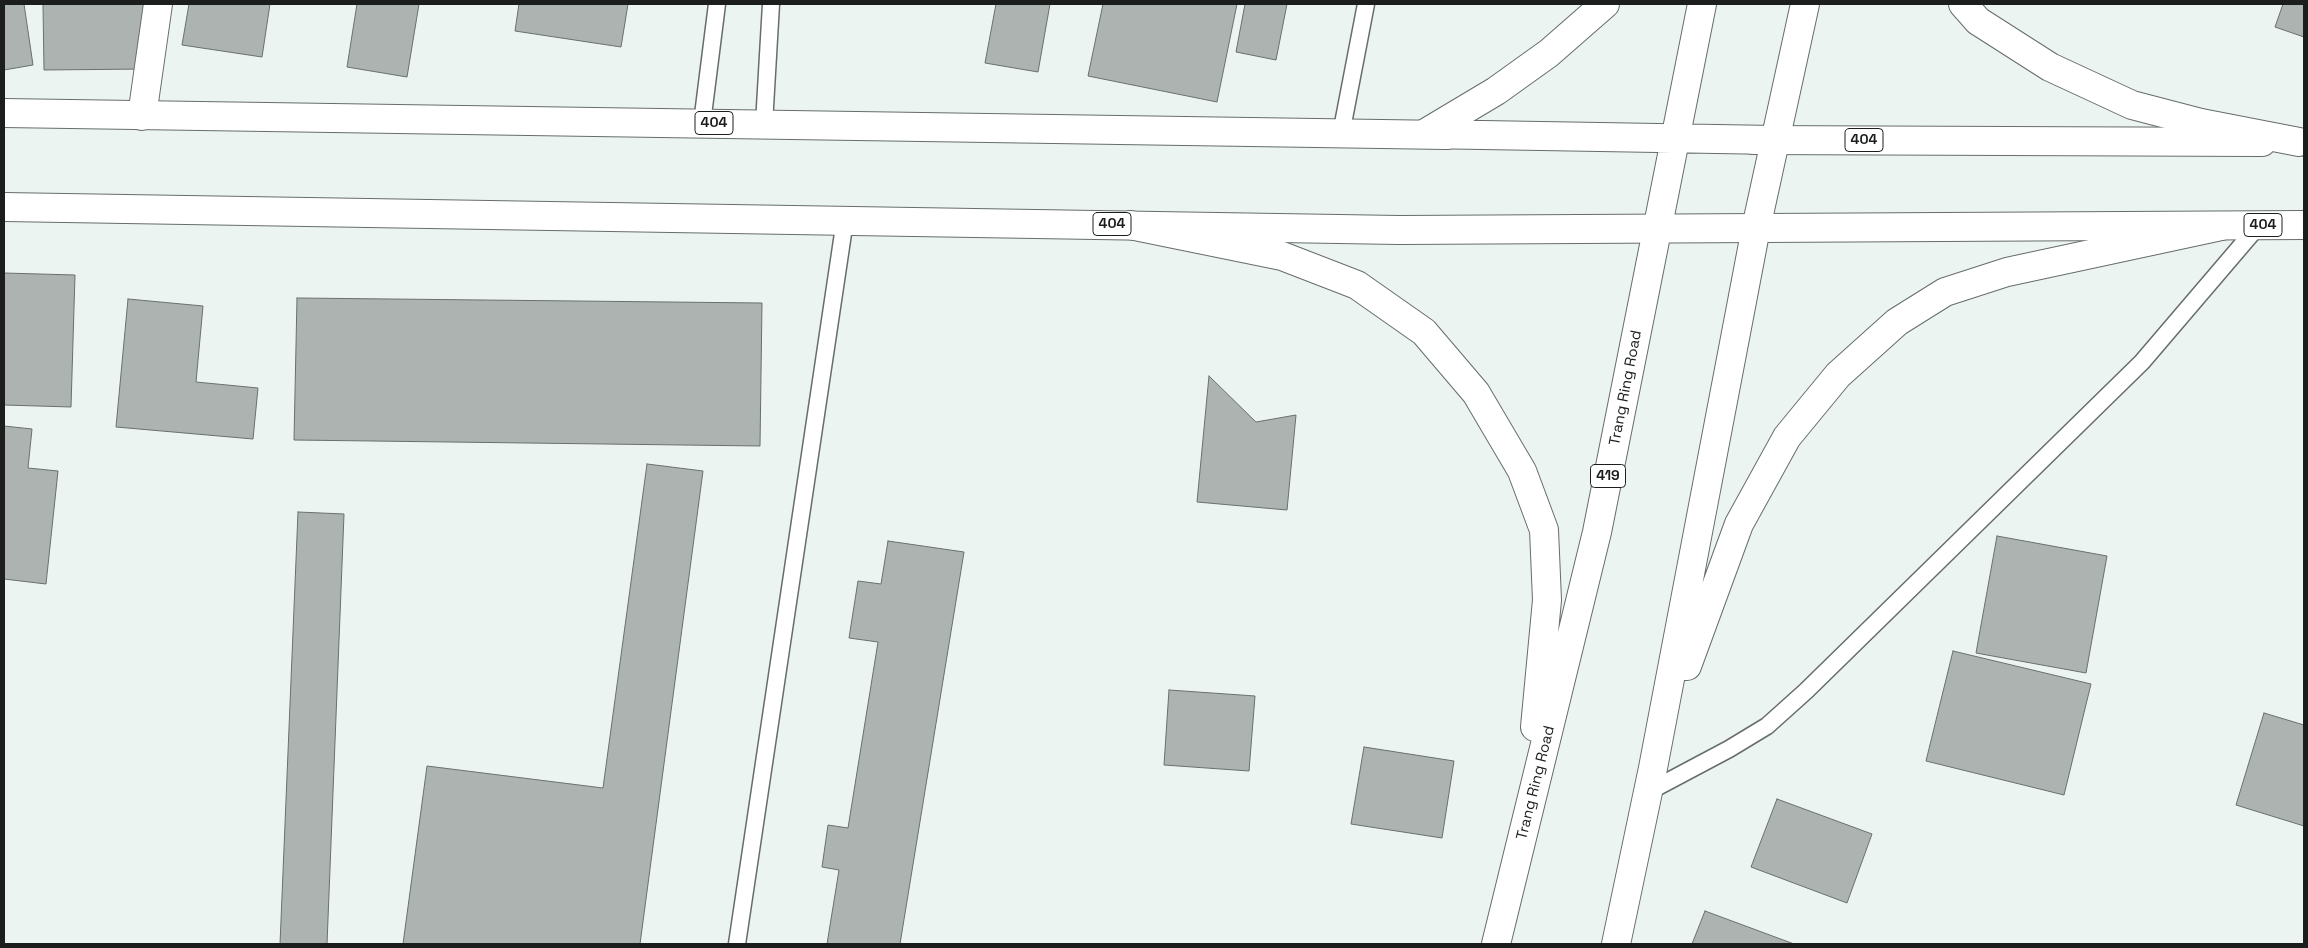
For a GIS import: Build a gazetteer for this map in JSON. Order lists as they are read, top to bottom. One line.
{"streets":{"main road":["404","Trang Ring Road","419"]},"crossings":[["404","Trang Ring Road"]]}
